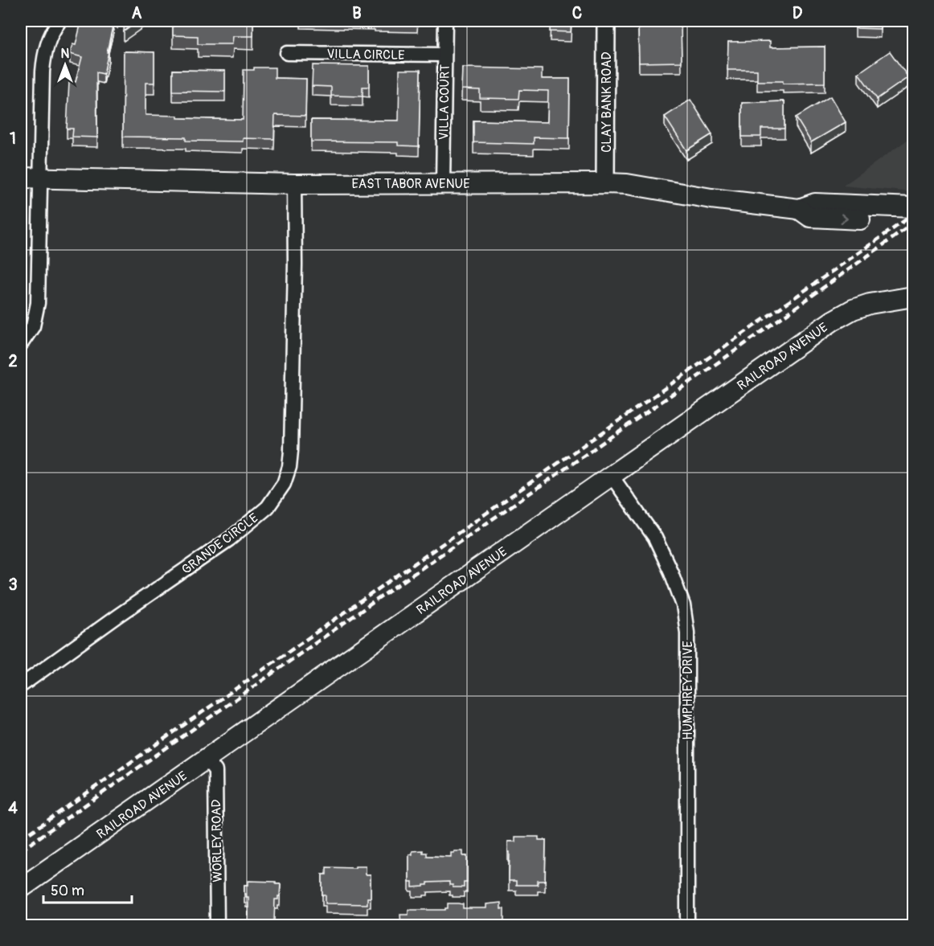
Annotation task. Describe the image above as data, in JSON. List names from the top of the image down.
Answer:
{
  "streets": {
    "main road": ["EAST TABOR AVENUE", "RAILROAD AVENUE"],
    "street": [
      "VILLA CIRCLE",
      "VILLA COURT",
      "CLAY BANK ROAD",
      "GRANDE CIRCLE",
      "HUMPHREY DRIVE",
      "WORLEY ROAD"
    ]
  },
  "crossings": [
    ["VILLA CIRCLE", "VILLA COURT"],
    ["VILLA COURT", "EAST TABOR AVENUE"],
    ["CLAY BANK ROAD", "EAST TABOR AVENUE"],
    ["EAST TABOR AVENUE", "GRANDE CIRCLE"],
    ["RAILROAD AVENUE", "HUMPHREY DRIVE"],
    ["RAILROAD AVENUE", "WORLEY ROAD"]
  ],
  "scale_bar": "50 m",
  "north": "top",
  "grid": {
    "columns": [
      "A",
      "B",
      "C",
      "D"
    ],
    "rows": [
      "1",
      "2",
      "3",
      "4"
    ]
  }
}
